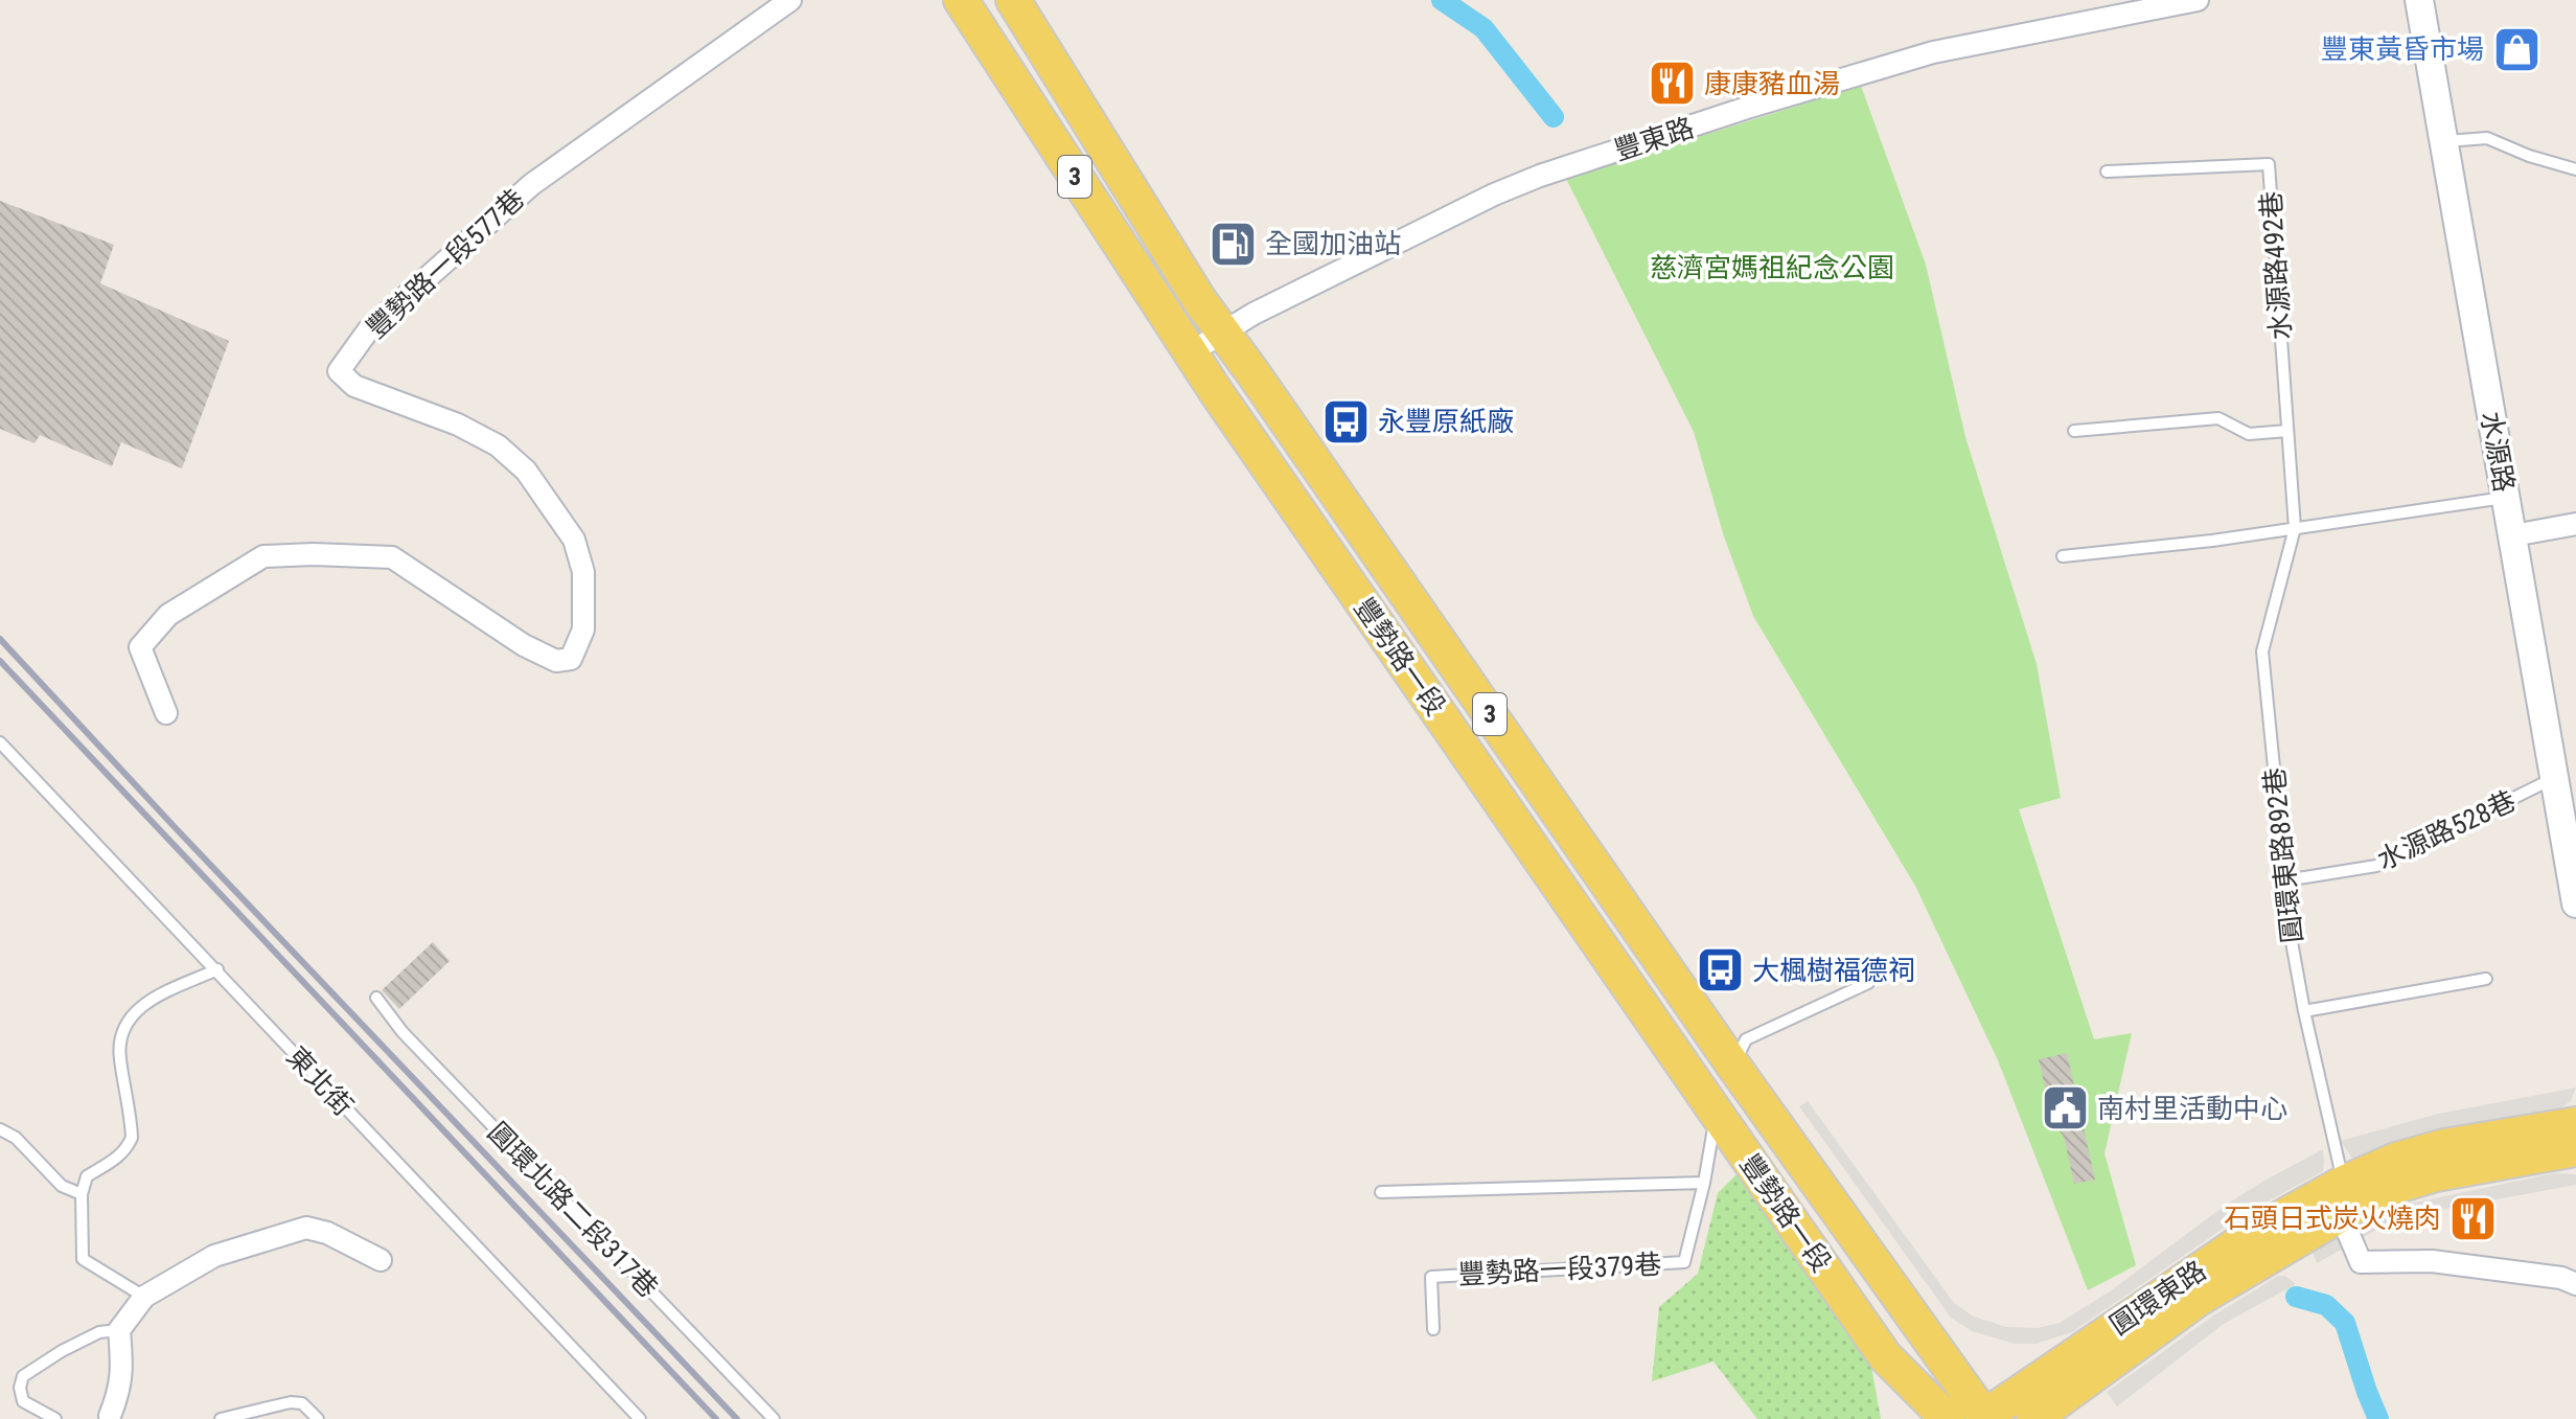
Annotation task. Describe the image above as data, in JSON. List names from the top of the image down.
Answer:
{
  "streets": {
    "main road": ["3", "豐勢路一段", "圓環東路"],
    "street": ["豐東路", "豐勢路一段577巷", "水源路"],
    "lane": [
      "水源路492巷",
      "水源路528巷",
      "圓環東路892巷",
      "東北街",
      "圓環北路二段317巷",
      "豐勢路一段379巷"
    ]
  },
  "crossings": [
    ["豐東路", "豐勢路一段"],
    ["水源路492巷", "圓環東路892巷"],
    ["水源路", "水源路528巷"],
    ["豐勢路一段", "豐勢路一段379巷"],
    ["豐勢路一段", "圓環東路"],
    ["水源路528巷", "圓環東路892巷"],
    ["圓環東路892巷", "圓環東路"]
  ],
  "parks": ["慈濟宮媽祖紀念公園"],
  "places": {
    "shop": ["豐東黃昏市場"],
    "restaurant": ["康康豬血湯", "石頭日式炭火燒肉"],
    "fuel station": ["全國加油站"],
    "bus stop": ["永豐原紙廠", "大楓樹福德祠"],
    "public building": ["南村里活動中心"]
  }
}
